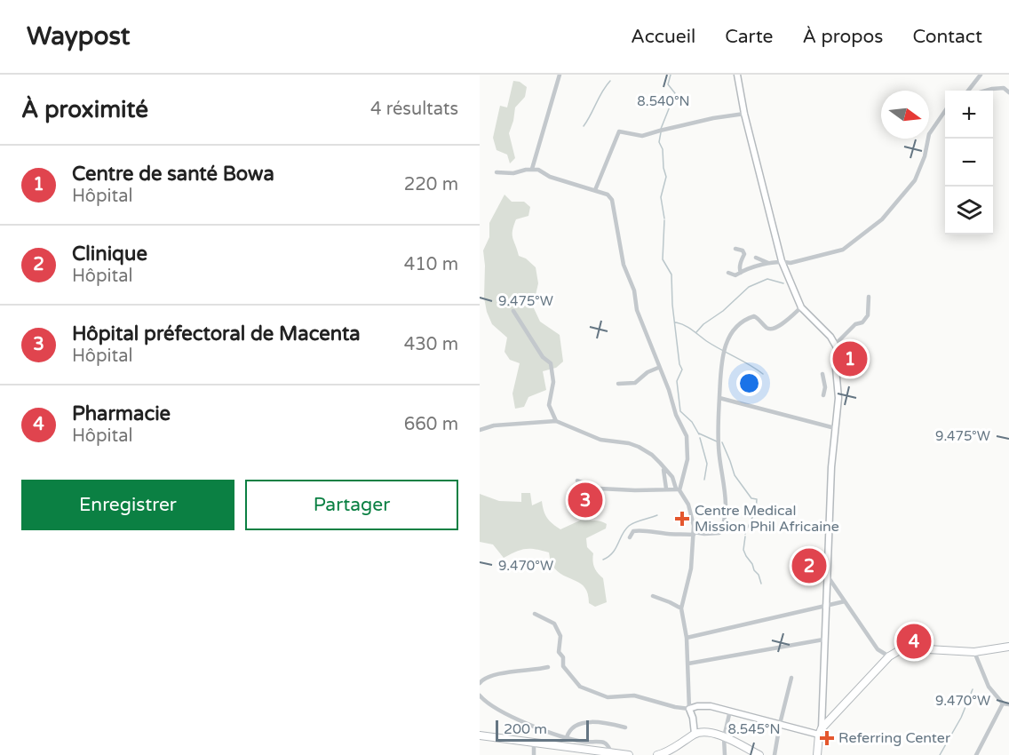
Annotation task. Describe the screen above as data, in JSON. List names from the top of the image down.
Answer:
{
  "places": {
    "health": ["Centre Medical Mission Phil Africaine", "Referring Center"]
  },
  "scale_bar": "200 m",
  "north": "right",
  "page": {
    "header": "Waypost",
    "nav": [
      "Accueil",
      "Carte",
      "À propos",
      "Contact"
    ],
    "heading": ["À proximité", "4 résultats"],
    "map_buttons": ["+", "−"],
    "list": [
      {
        "mark": "1",
        "name": "Centre de santé Bowa",
        "note": "Hôpital",
        "value": "220 m"
      },
      {
        "mark": "2",
        "name": "Clinique",
        "note": "Hôpital",
        "value": "410 m"
      },
      {
        "mark": "3",
        "name": "Hôpital préfectoral de Macenta",
        "note": "Hôpital",
        "value": "430 m"
      },
      {
        "mark": "4",
        "name": "Pharmacie",
        "note": "Hôpital",
        "value": "660 m"
      }
    ],
    "pins": [
      "1",
      "3",
      "2",
      "4"
    ],
    "buttons": ["Enregistrer", "Partager"],
    "scale": "200 m"
  },
  "coordinates": [
    "8.540°N",
    "9.475°W",
    "9.470°W",
    "8.545°N"
  ]
}
